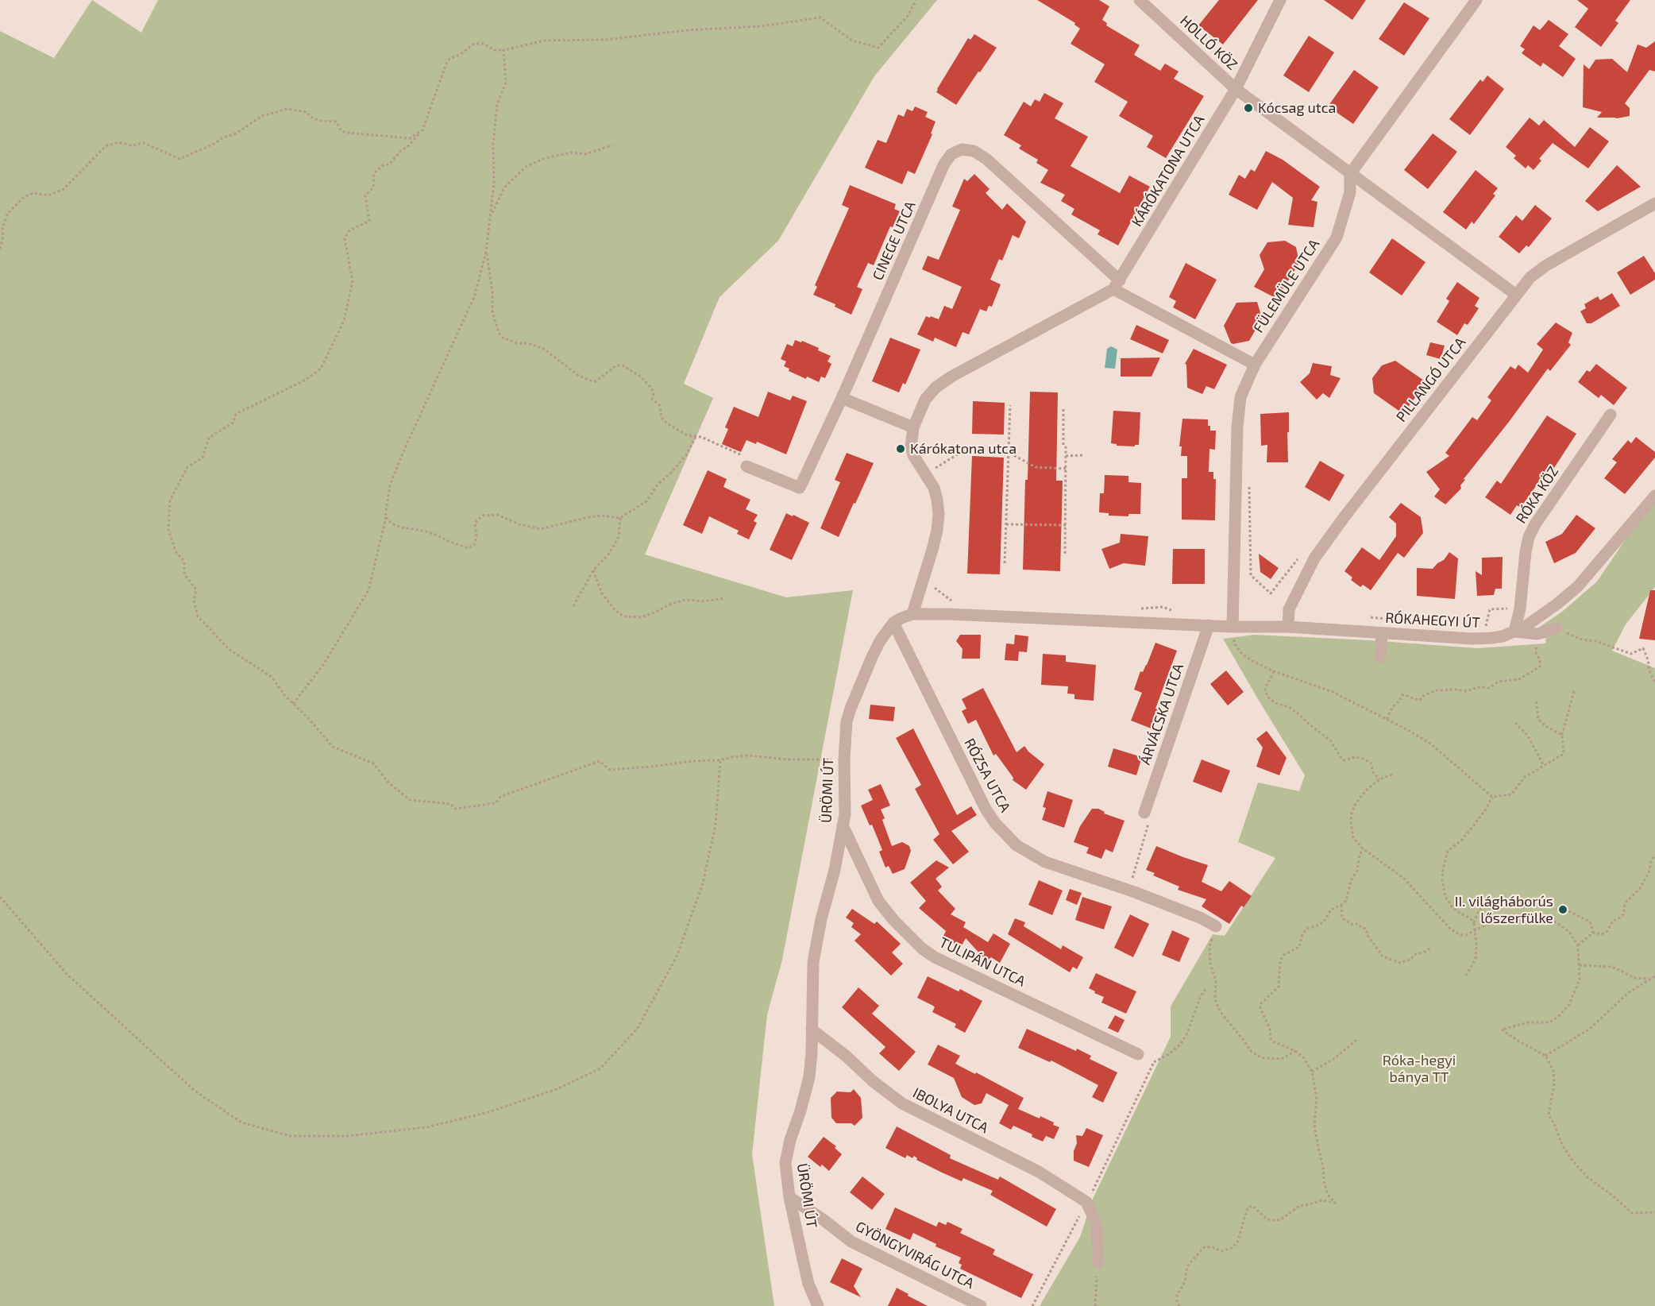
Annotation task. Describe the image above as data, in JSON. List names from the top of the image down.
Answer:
{
  "streets": {
    "street": [
      "HOLLÓ KÖZ",
      "KÁRÓKATONA UTCA",
      "CINEGE UTCA",
      "FÜLEMÜLE UTCA",
      "PILLANGÓ UTCA",
      "RÓKA KÖZ",
      "RÓKAHEGYI ÚT",
      "ÁRVÁCSKA UTCA",
      "RÓZSA UTCA",
      "ÜRÖMI ÚT",
      "TULIPÁN UTCA",
      "IBOLYA UTCA",
      "GYÖNGYVIRÁG UTCA"
    ]
  },
  "crossings": [
    ["HOLLÓ KÖZ", "KÁRÓKATONA UTCA"],
    ["KÁRÓKATONA UTCA", "CINEGE UTCA"],
    ["FÜLEMÜLE UTCA", "RÓKAHEGYI ÚT"],
    ["PILLANGÓ UTCA", "RÓKAHEGYI ÚT"],
    ["RÓKA KÖZ", "RÓKAHEGYI ÚT"],
    ["RÓKAHEGYI ÚT", "ÁRVÁCSKA UTCA"],
    ["RÓKAHEGYI ÚT", "ÜRÖMI ÚT"],
    ["ÁRVÁCSKA UTCA", "ÜRÖMI ÚT"],
    ["RÓZSA UTCA", "ÜRÖMI ÚT"],
    ["ÜRÖMI ÚT", "TULIPÁN UTCA"],
    ["ÜRÖMI ÚT", "IBOLYA UTCA"],
    ["ÜRÖMI ÚT", "GYÖNGYVIRÁG UTCA"]
  ],
  "parks": ["Róka-hegyi bánya TT"],
  "places": ["Kócsag utca", "Kárókatona utca", "II. világháborús lőszerfülke"]
}
